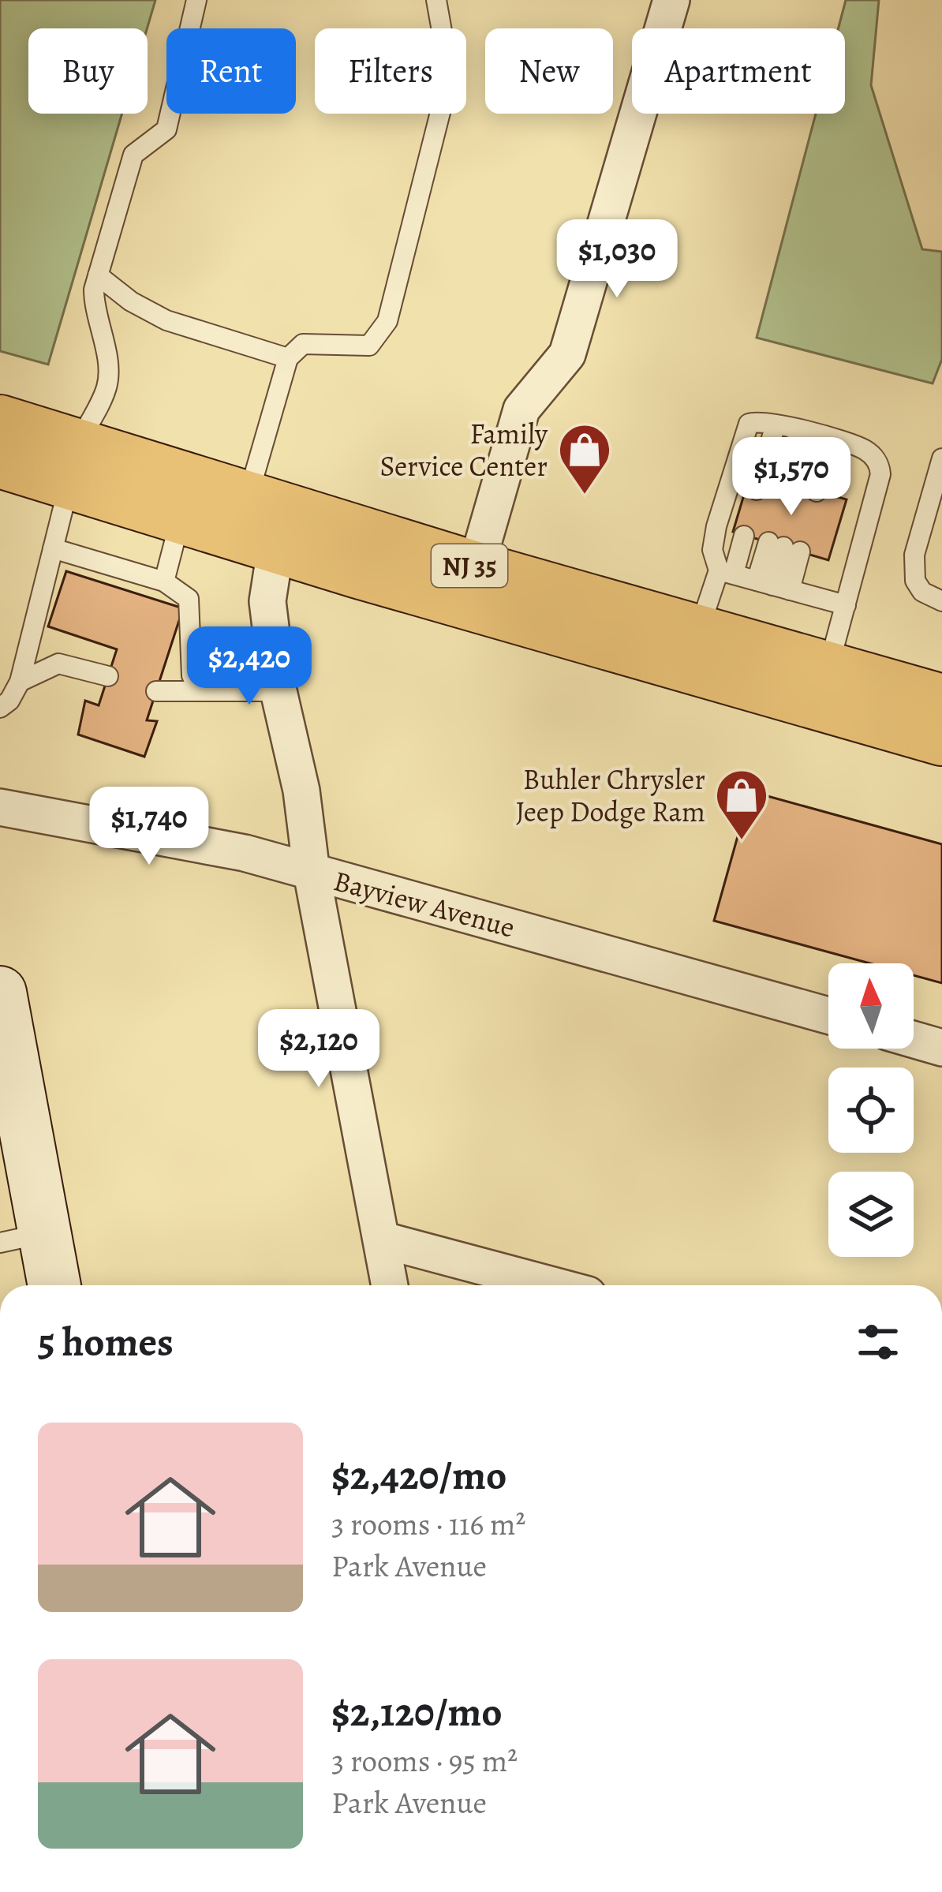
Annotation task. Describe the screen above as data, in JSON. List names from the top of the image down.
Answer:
{
  "streets": {
    "highway": ["NJ 35"],
    "street": ["Bayview Avenue"]
  },
  "places": {
    "shop": ["Family Service Center", "Buhler Chrysler Jeep Dodge Ram"]
  },
  "north": "top",
  "page": {
    "chip": [
      "Buy",
      "Rent",
      "Filters",
      "New",
      "Apartment"
    ],
    "price": [
      "$1,030",
      "$1,570",
      "$2,420",
      "$1,740",
      "$2,120"
    ],
    "heading": "5 homes",
    "list": [
      {
        "name": "$2,420/mo",
        "note": "3 rooms · 116 m² · Park Avenue"
      },
      {
        "name": "$2,120/mo",
        "note": "3 rooms · 95 m² · Park Avenue"
      }
    ]
  }
}
